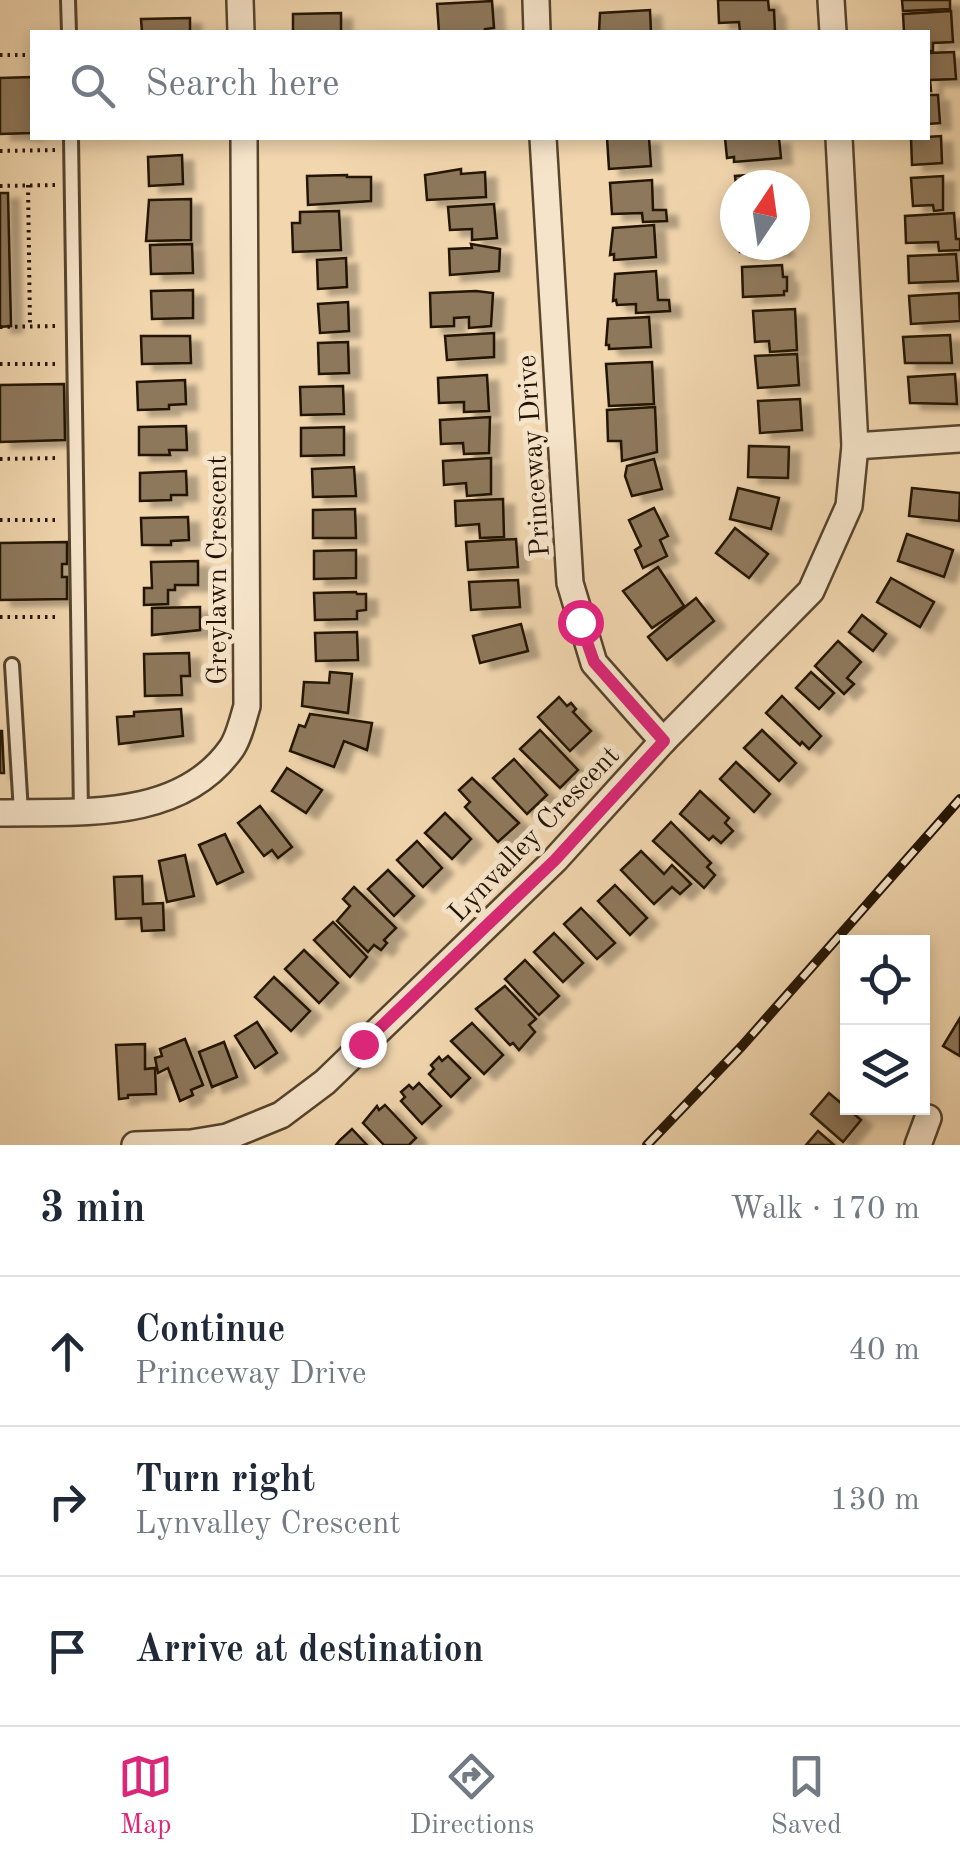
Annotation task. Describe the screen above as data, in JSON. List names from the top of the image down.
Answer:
{
  "streets": {
    "street": ["Princeway Drive", "Greylawn Crescent", "Lynvalley Crescent"]
  },
  "crossings": [
    ["Princeway Drive", "Lynvalley Crescent"]
  ],
  "north": "top",
  "page": {
    "search": "Search here",
    "heading": ["3 min", "Walk · 170 m"],
    "list": [
      ["Continue", "Princeway Drive", "40 m"],
      ["Turn right", "Lynvalley Crescent", "130 m"],
      "Arrive at destination"
    ],
    "nav": ["Map", "Directions", "Saved"]
  }
}
